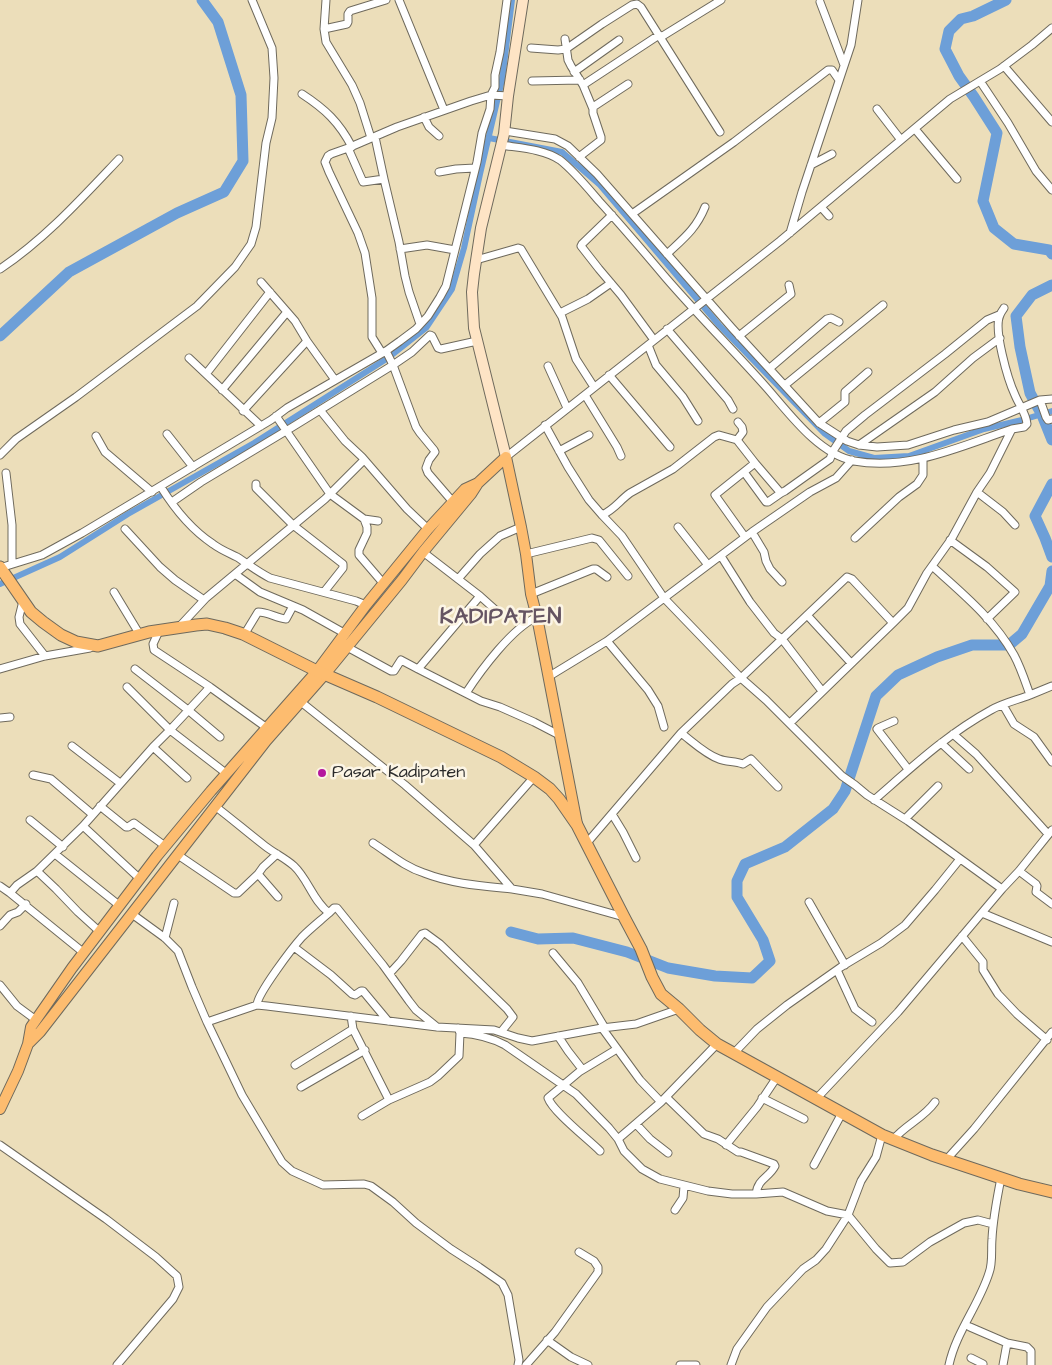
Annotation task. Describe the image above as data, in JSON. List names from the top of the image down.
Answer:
{
  "districts": ["KADIPATEN"],
  "places": ["Pasar Kadipaten"]
}
